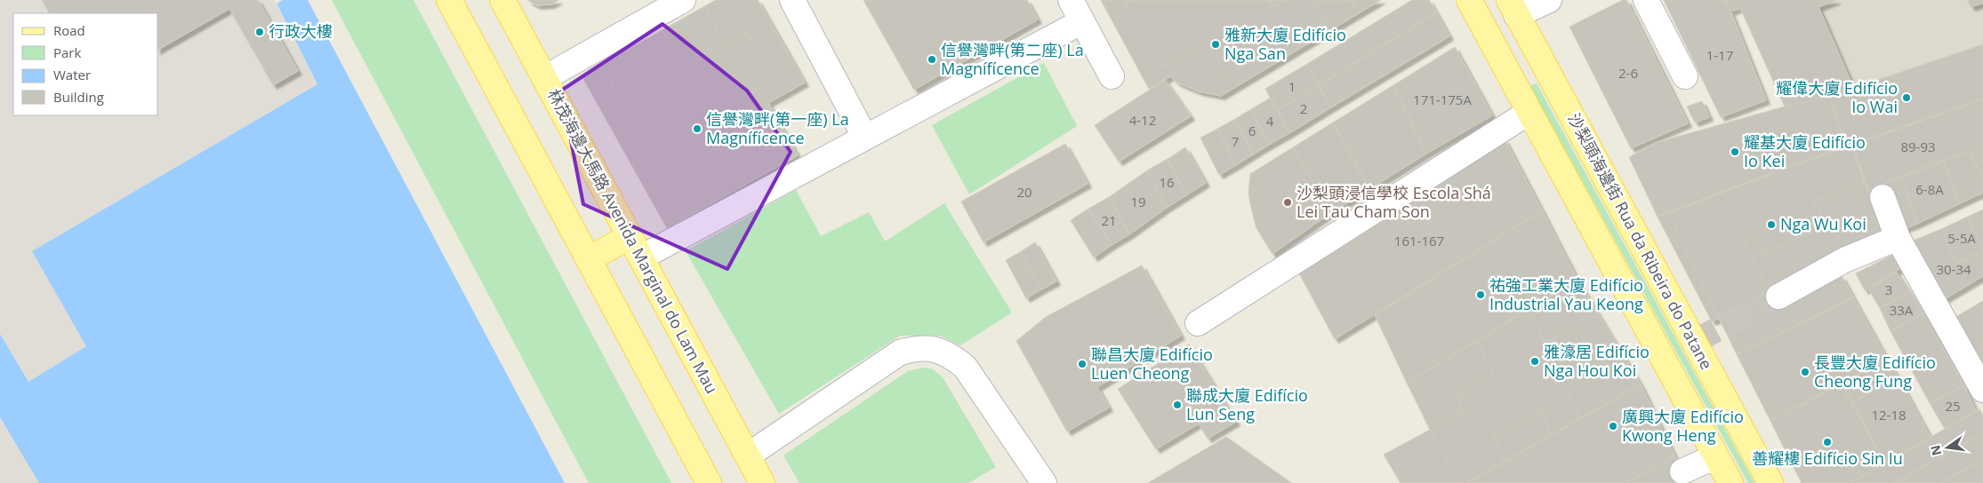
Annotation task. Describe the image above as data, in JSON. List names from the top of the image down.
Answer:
{
  "streets": {
    "main road": ["林茂海邊大馬路 Avenida Marginal do Lam Mau", "沙梨頭海邊街 Rua da Ribeira do Patane"]
  },
  "places": [
    "行政大樓",
    "雅新大廈 Edifício Nga San",
    "信譽灣畔(第二座) La Magnífícence",
    "耀偉大廈 Edifício Io Wai",
    "信譽灣畔(第一座) La Magnífícence",
    "耀基大廈 Edifício Io Kei",
    "沙梨頭浸信學校 Escola Shá Lei Tau Cham Son",
    "Nga Wu Koi",
    "祐強工業大廈 Edifício Industrial Yau Keong",
    "雅濠居 Edifício Nga Hou Koi",
    "聯昌大廈 Edifício Luen Cheong",
    "長豐大廈 Edifício Cheong Fung",
    "聯成大廈 Edifício Lun Seng",
    "廣興大廈 Edifício Kwong Heng",
    "善耀樓 Edifício Sin Iu"
  ],
  "house_numbers": [
    "1-17",
    "2-6",
    "1",
    "171-175A",
    "2",
    "4-12",
    "4",
    "6",
    "7",
    "89-93",
    "16",
    "6-8A",
    "20",
    "19",
    "21",
    "5-5A",
    "161-167",
    "30-34",
    "3",
    "33A",
    "25",
    "12-18"
  ],
  "legend": [
    "Road",
    "Park",
    "Water",
    "Building"
  ],
  "north": "left"
}
